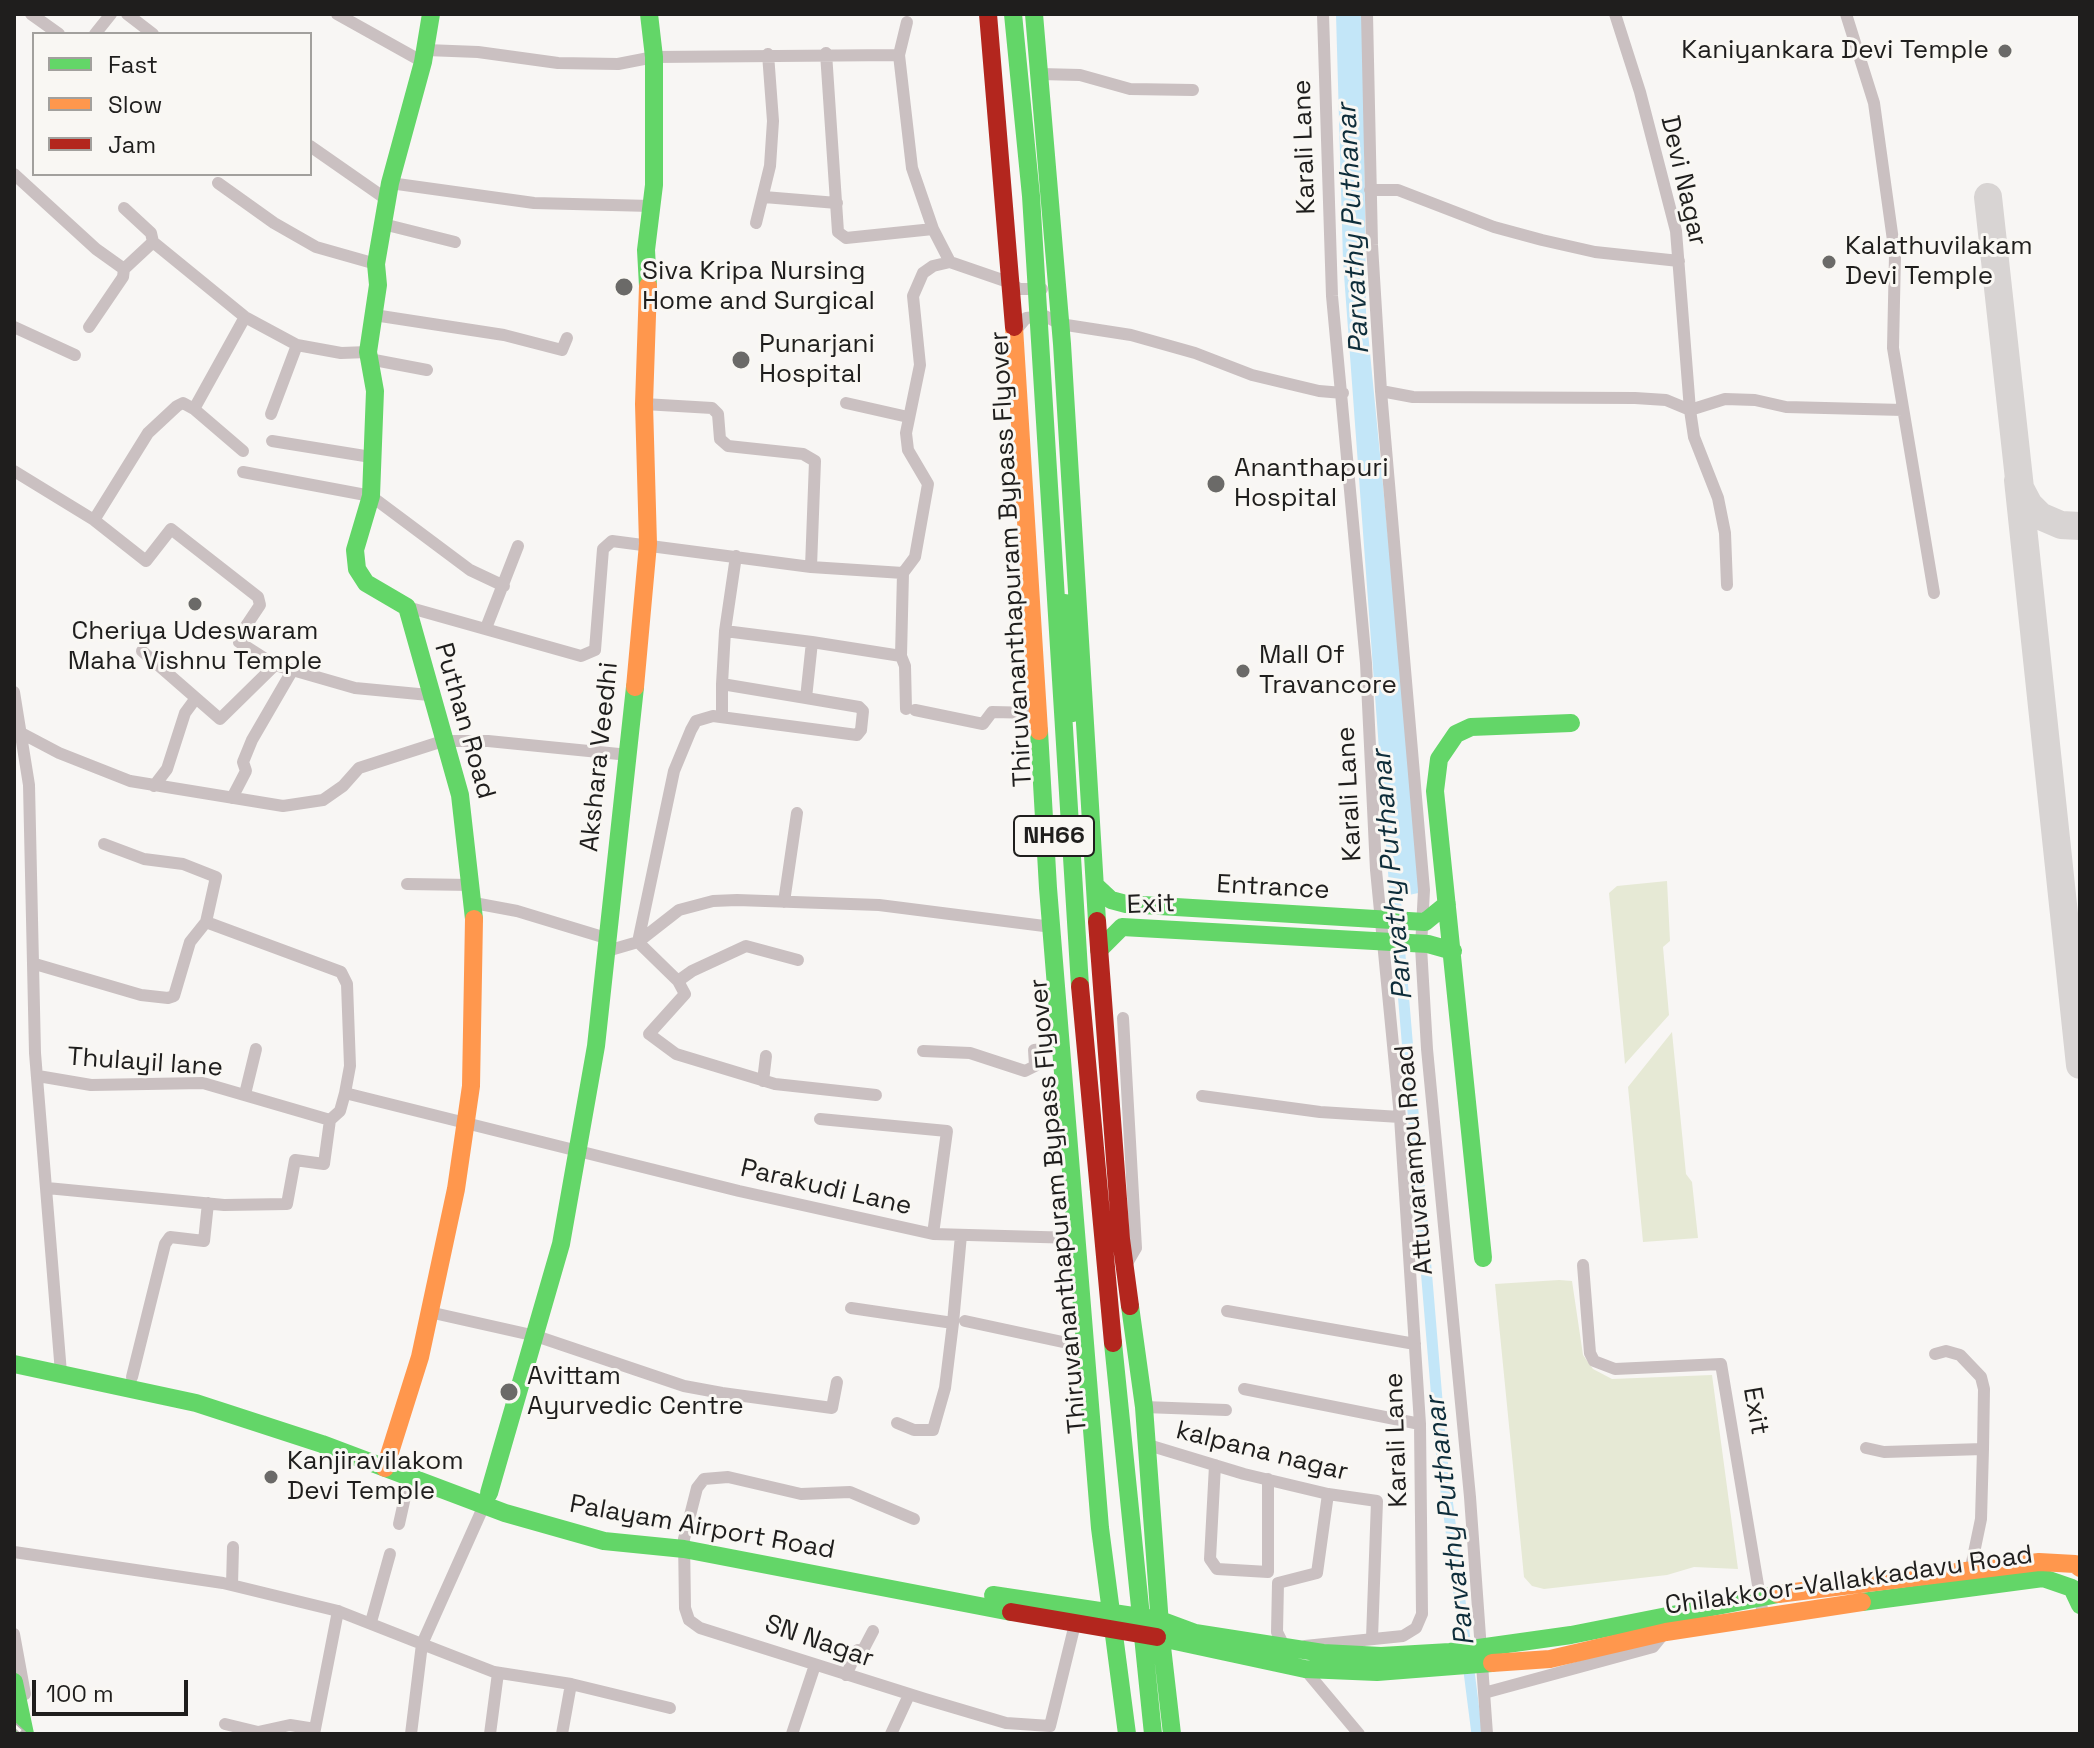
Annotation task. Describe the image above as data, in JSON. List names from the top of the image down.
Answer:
{
  "streets": {
    "main road": [
      "Thiruvananthapuram Bypass Flyover",
      "Puthan Road",
      "Akshara Veedhi",
      "NH66",
      "Entrance",
      "Exit",
      "Palayam Airport Road",
      "Chilakkoor-Vallakkadavu Road"
    ],
    "street": [
      "Karali Lane",
      "Devi Nagar",
      "Thulayil lane",
      "Attuvarampu Road",
      "Parakudi Lane",
      "kalpana nagar",
      "SN Nagar"
    ]
  },
  "crossings": [
    ["Karali Lane", "kalpana nagar"],
    ["Thiruvananthapuram Bypass Flyover", "NH66"],
    ["Thiruvananthapuram Bypass Flyover", "Palayam Airport Road"],
    ["Puthan Road", "Parakudi Lane"],
    ["Puthan Road", "Palayam Airport Road"],
    ["Akshara Veedhi", "Parakudi Lane"],
    ["Akshara Veedhi", "Palayam Airport Road"],
    ["NH66", "Palayam Airport Road"],
    ["Palayam Airport Road", "SN Nagar"]
  ],
  "water": ["Parvathy Puthanar"],
  "places": [
    "Kaniyankara Devi Temple",
    "Kalathuvilakam Devi Temple",
    "Siva Kripa Nursing Home and Surgical",
    "Punarjani Hospital",
    "Ananthapuri Hospital",
    "Cheriya Udeswaram Maha Vishnu Temple",
    "Mall Of Travancore",
    "Avittam Ayurvedic Centre",
    "Kanjiravilakom Devi Temple"
  ],
  "legend": ["Fast", "Slow", "Jam"],
  "scale_bar": "100 m"
}
